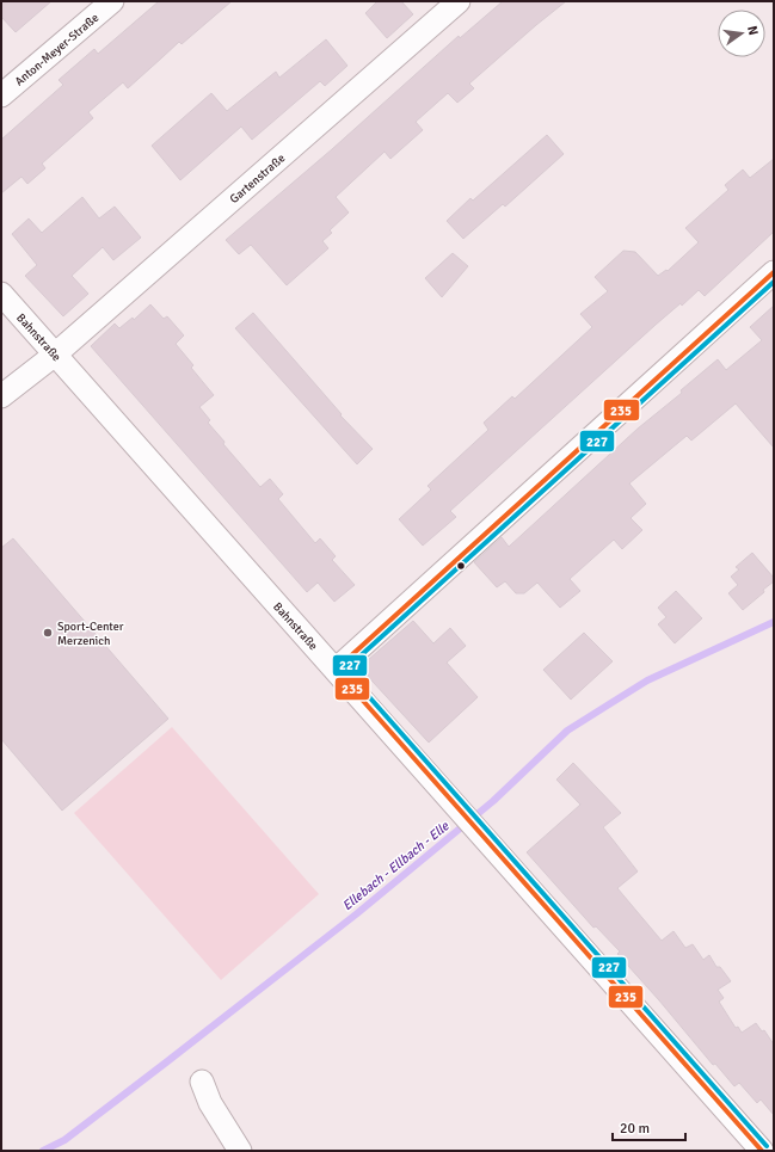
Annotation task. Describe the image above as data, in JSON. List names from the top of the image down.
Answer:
{
  "streets": {
    "street": ["Anton-Meyer-Straße", "Gartenstraße", "Bahnstraße"]
  },
  "crossings": [
    ["Gartenstraße", "Bahnstraße"]
  ],
  "water": ["Ellebach - Ellbach - Elle"],
  "places": ["Sport-Center Merzenich"],
  "lines": ["transit line 235", "transit line 227"],
  "scale_bar": "20 m",
  "north": "right"
}
